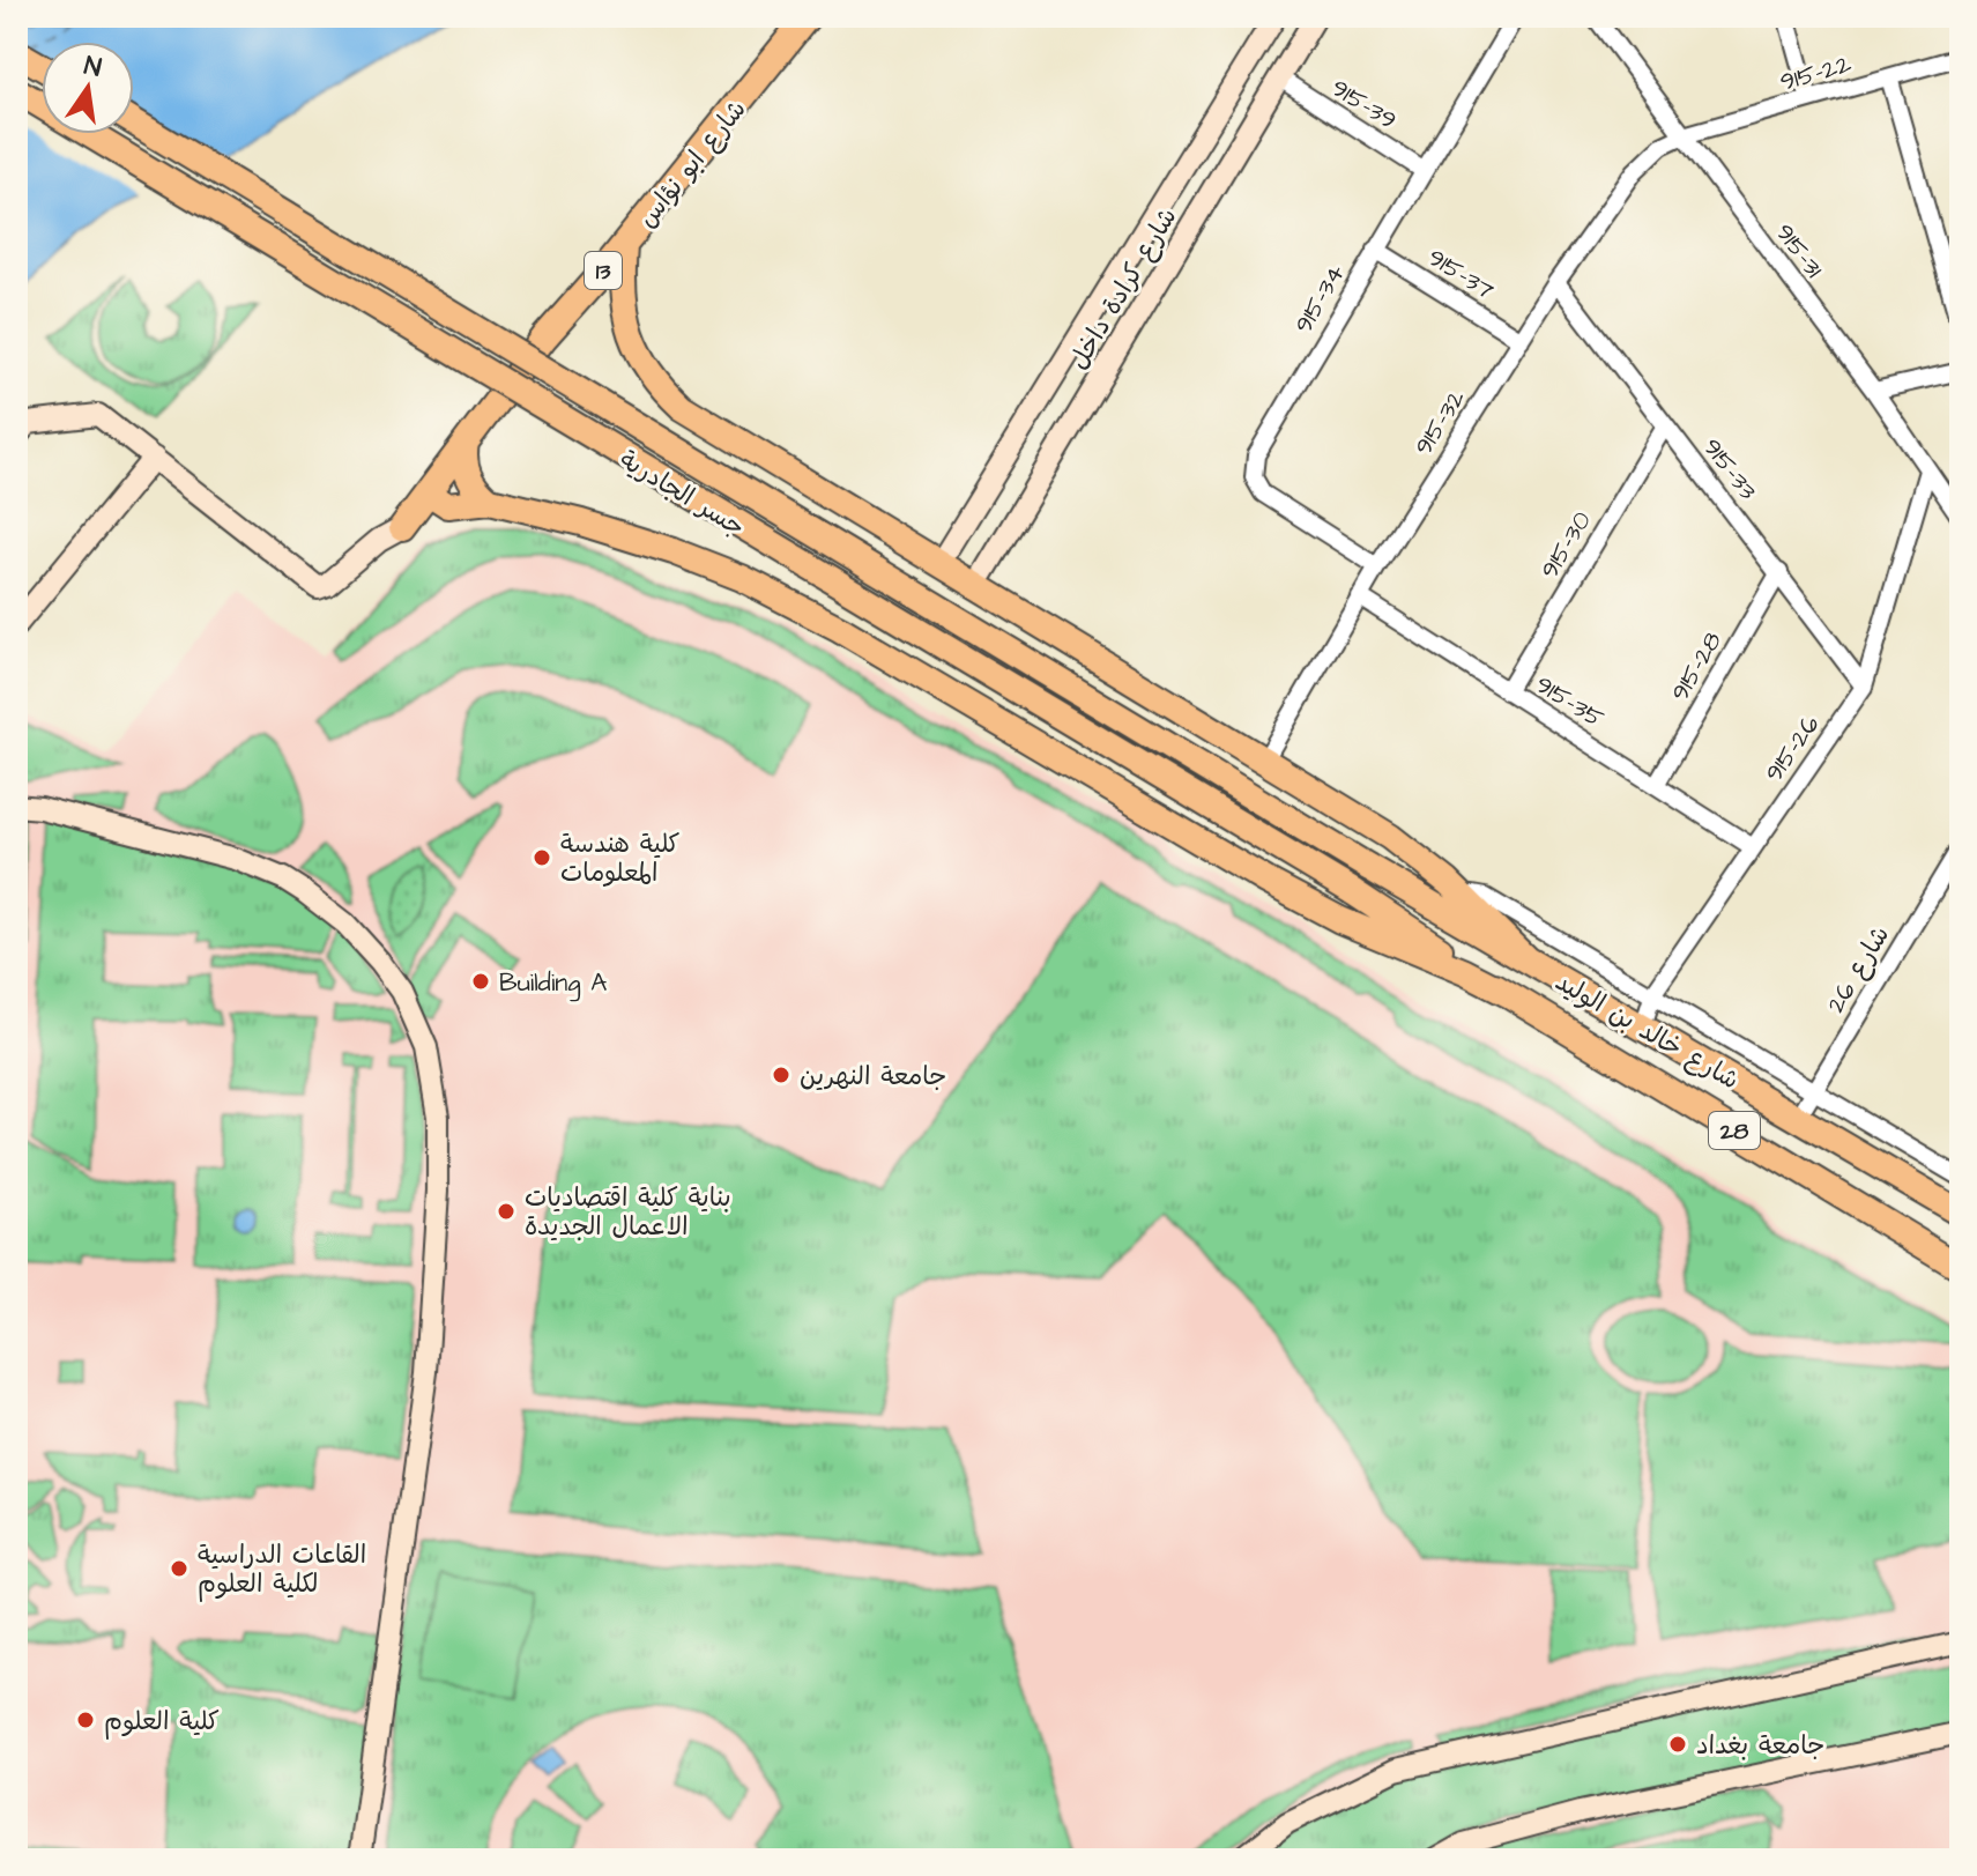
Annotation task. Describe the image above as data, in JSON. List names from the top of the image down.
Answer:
{
  "streets": {
    "main road": [
      "شارع ابو نؤاس",
      "13",
      "جسر الجادرية",
      "شارع خالد بن الوليد",
      "28"
    ],
    "street": [
      "915-22",
      "915-39",
      "915-31",
      "915-37",
      "شارع كرادة داخل",
      "915-34",
      "915-32",
      "915-33",
      "915-30",
      "915-28",
      "915-35",
      "915-26",
      "شارع 26"
    ]
  },
  "crossings": [
    ["915-22", "915-31"],
    ["915-22", "915-32"],
    ["915-39", "شارع كرادة داخل"],
    ["915-39", "915-34"],
    ["915-31", "915-32"],
    ["915-31", "915-26"],
    ["915-37", "915-34"],
    ["915-37", "915-32"],
    ["915-34", "915-32"],
    ["915-32", "915-33"],
    ["915-32", "915-35"],
    ["915-33", "915-30"],
    ["915-33", "915-28"],
    ["915-33", "915-26"],
    ["جسر الجادرية", "شارع خالد بن الوليد"],
    ["915-30", "915-35"],
    ["915-28", "915-35"],
    ["915-35", "915-26"],
    ["915-26", "شارع خالد بن الوليد"],
    ["شارع 26", "شارع خالد بن الوليد"]
  ],
  "places": [
    "كلية هندسة المعلومات",
    "Building A",
    "جامعة النهرين",
    "بناية كلية اقتصاديات الاعمال الجديدة",
    "القاعات الدراسية لكلية العلوم",
    "كلية العلوم",
    "جامعة بغداد"
  ],
  "north": "top"
}
